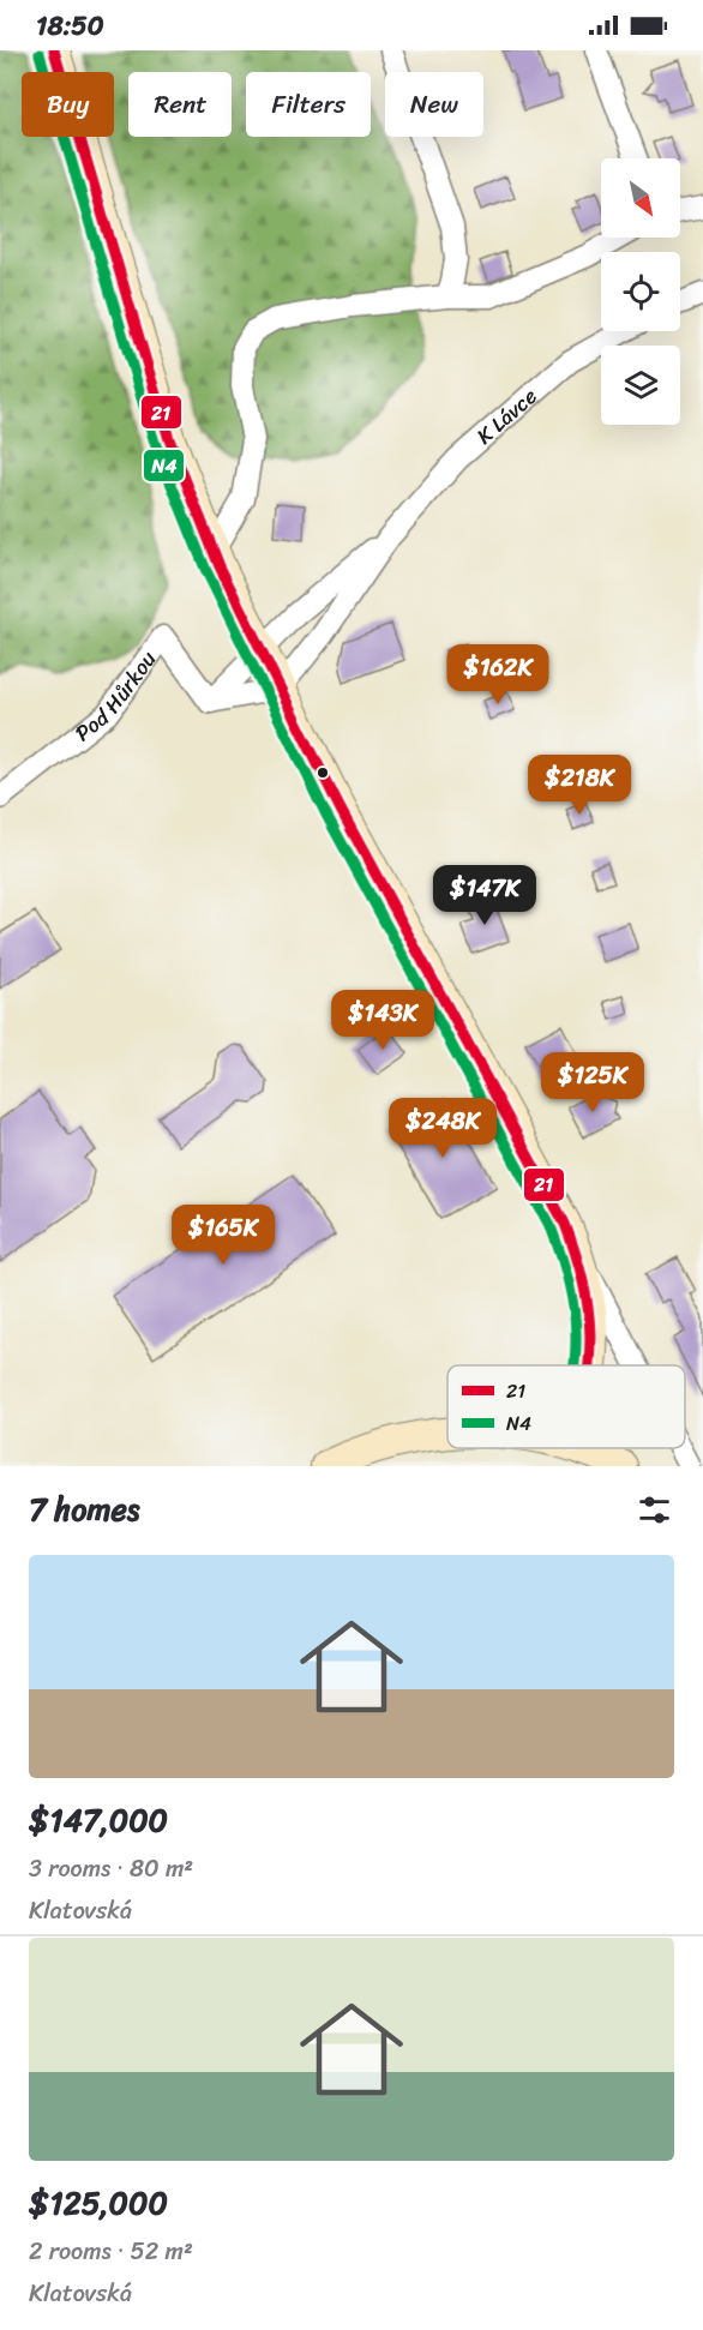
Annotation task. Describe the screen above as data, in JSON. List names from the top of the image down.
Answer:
{
  "streets": {
    "street": ["K Lávce", "Pod Hůrkou"]
  },
  "lines": ["transit line 21", "transit line N4"],
  "legend": ["21", "N4"],
  "north": "bottom right",
  "page": {
    "status": "18:50",
    "chip": [
      "Buy",
      "Rent",
      "Filters",
      "New"
    ],
    "price": [
      "$162K",
      "$218K",
      "$147K",
      "$143K",
      "$125K",
      "$248K",
      "$165K"
    ],
    "heading": "7 homes",
    "list": [
      {
        "name": "$147,000",
        "note": "3 rooms · 80 m² · Klatovská"
      },
      {
        "name": "$125,000",
        "note": "2 rooms · 52 m² · Klatovská"
      }
    ]
  }
}
